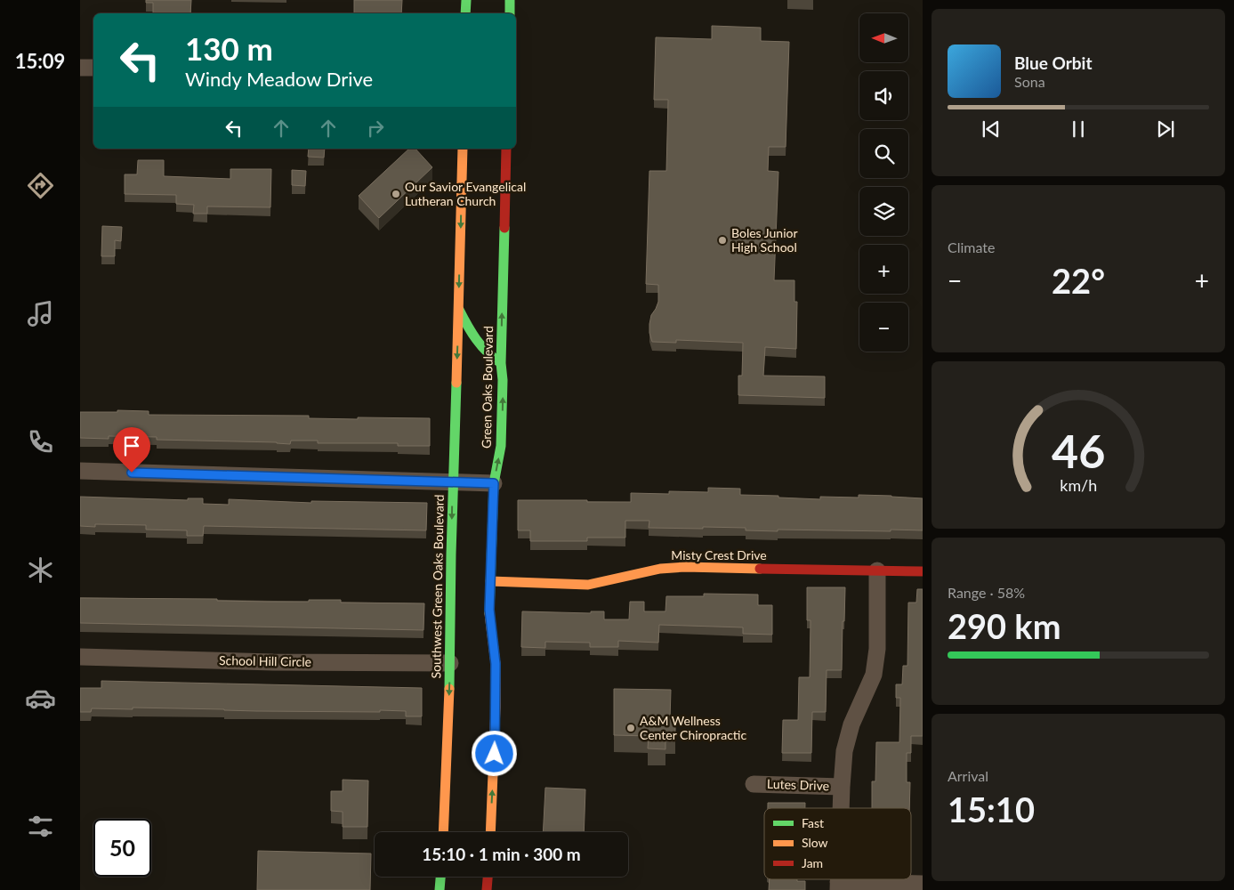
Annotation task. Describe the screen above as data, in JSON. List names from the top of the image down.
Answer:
{
  "streets": {
    "main road": ["Green Oaks Boulevard", "Misty Crest Drive", "Southwest Green Oaks Boulevard"],
    "street": ["School Hill Circle", "Lutes Drive"]
  },
  "crossings": [
    ["Green Oaks Boulevard", "Misty Crest Drive"],
    ["Southwest Green Oaks Boulevard", "School Hill Circle"]
  ],
  "one_way": ["Green Oaks Boulevard", "Southwest Green Oaks Boulevard"],
  "places": ["Our Savior Evangelical Lutheran Church", "Boles Junior High School", "A&M Wellness Center Chiropractic"],
  "legend": ["Fast", "Slow", "Jam"],
  "north": "left",
  "page": {
    "tabs": "15:09",
    "map_buttons": ["+", "−"],
    "turn": ["130 m", "Windy Meadow Drive"],
    "song": ["Blue Orbit", "Sona"],
    "tile": [
      "Climate",
      ["Range · 58%", "290 km"],
      ["Arrival", "15:10"]
    ],
    "heat": ["−", "22°", "+"],
    "limit": "50",
    "trip": "15:10 · 1 min · 300 m",
    "gauge": ["46", "km/h"]
  }
}
